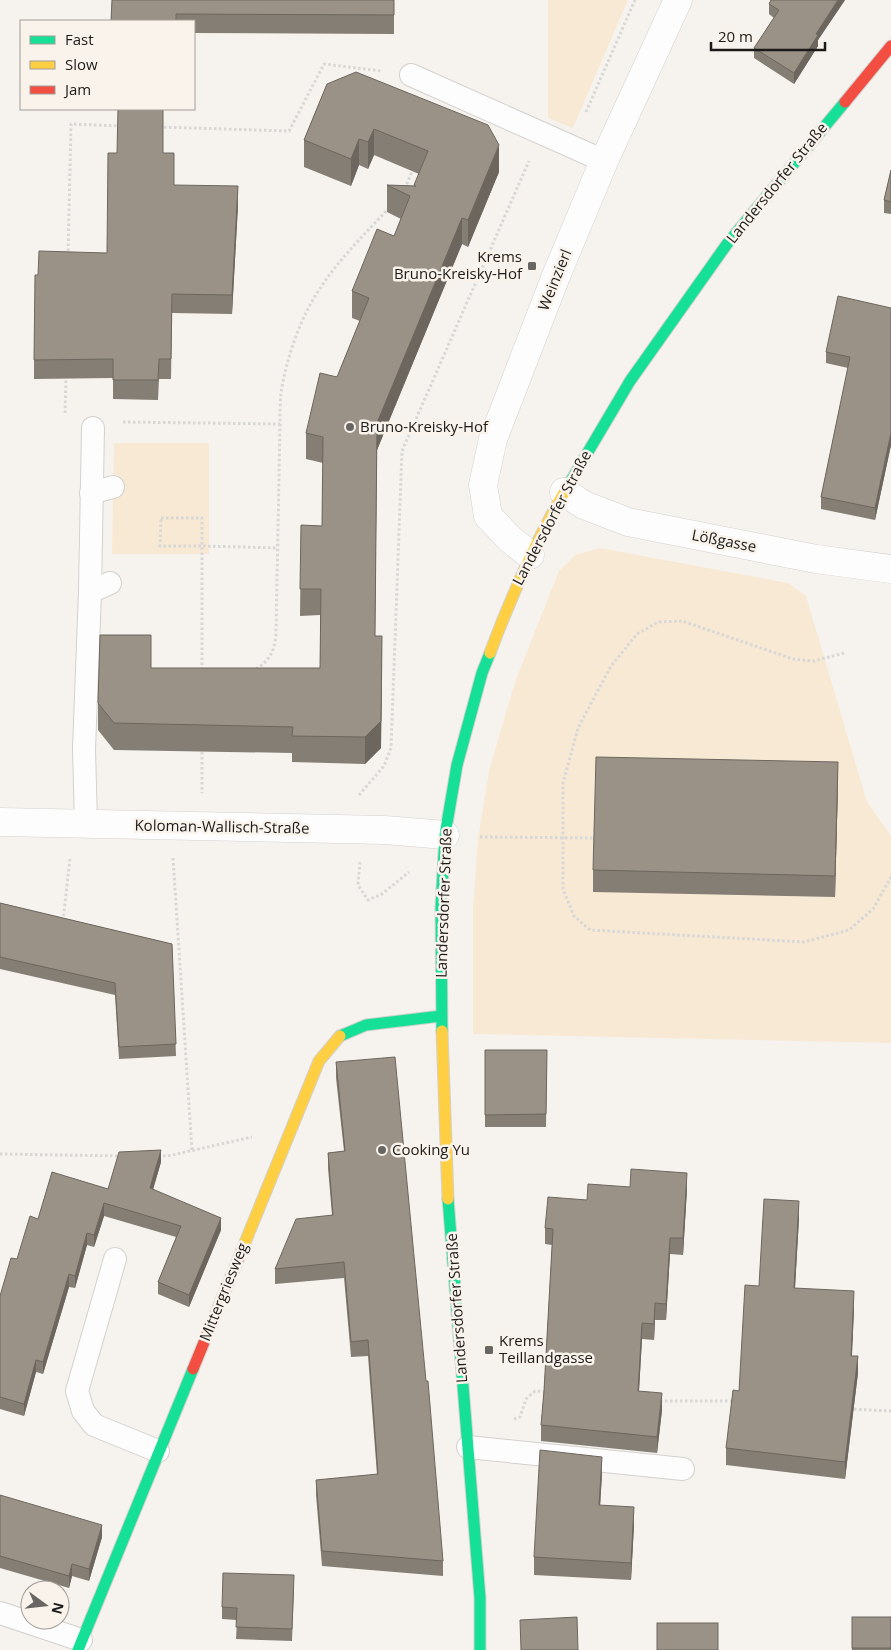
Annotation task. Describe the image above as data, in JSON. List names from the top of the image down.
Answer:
{
  "streets": {
    "main road": ["Landersdorfer Straße", "Mittergriesweg"],
    "street": ["Weinzierl", "Lößgasse", "Koloman-Wallisch-Straße"]
  },
  "crossings": [
    ["Landersdorfer Straße", "Weinzierl"],
    ["Landersdorfer Straße", "Lößgasse"],
    ["Landersdorfer Straße", "Koloman-Wallisch-Straße"],
    ["Landersdorfer Straße", "Mittergriesweg"]
  ],
  "places": {
    "transit": ["Krems Bruno-Kreisky-Hof", "Krems Teillandgasse"],
    "other": ["Bruno-Kreisky-Hof", "Cooking Yu"]
  },
  "legend": ["Fast", "Slow", "Jam"],
  "scale_bar": "20 m",
  "north": "right"
}
